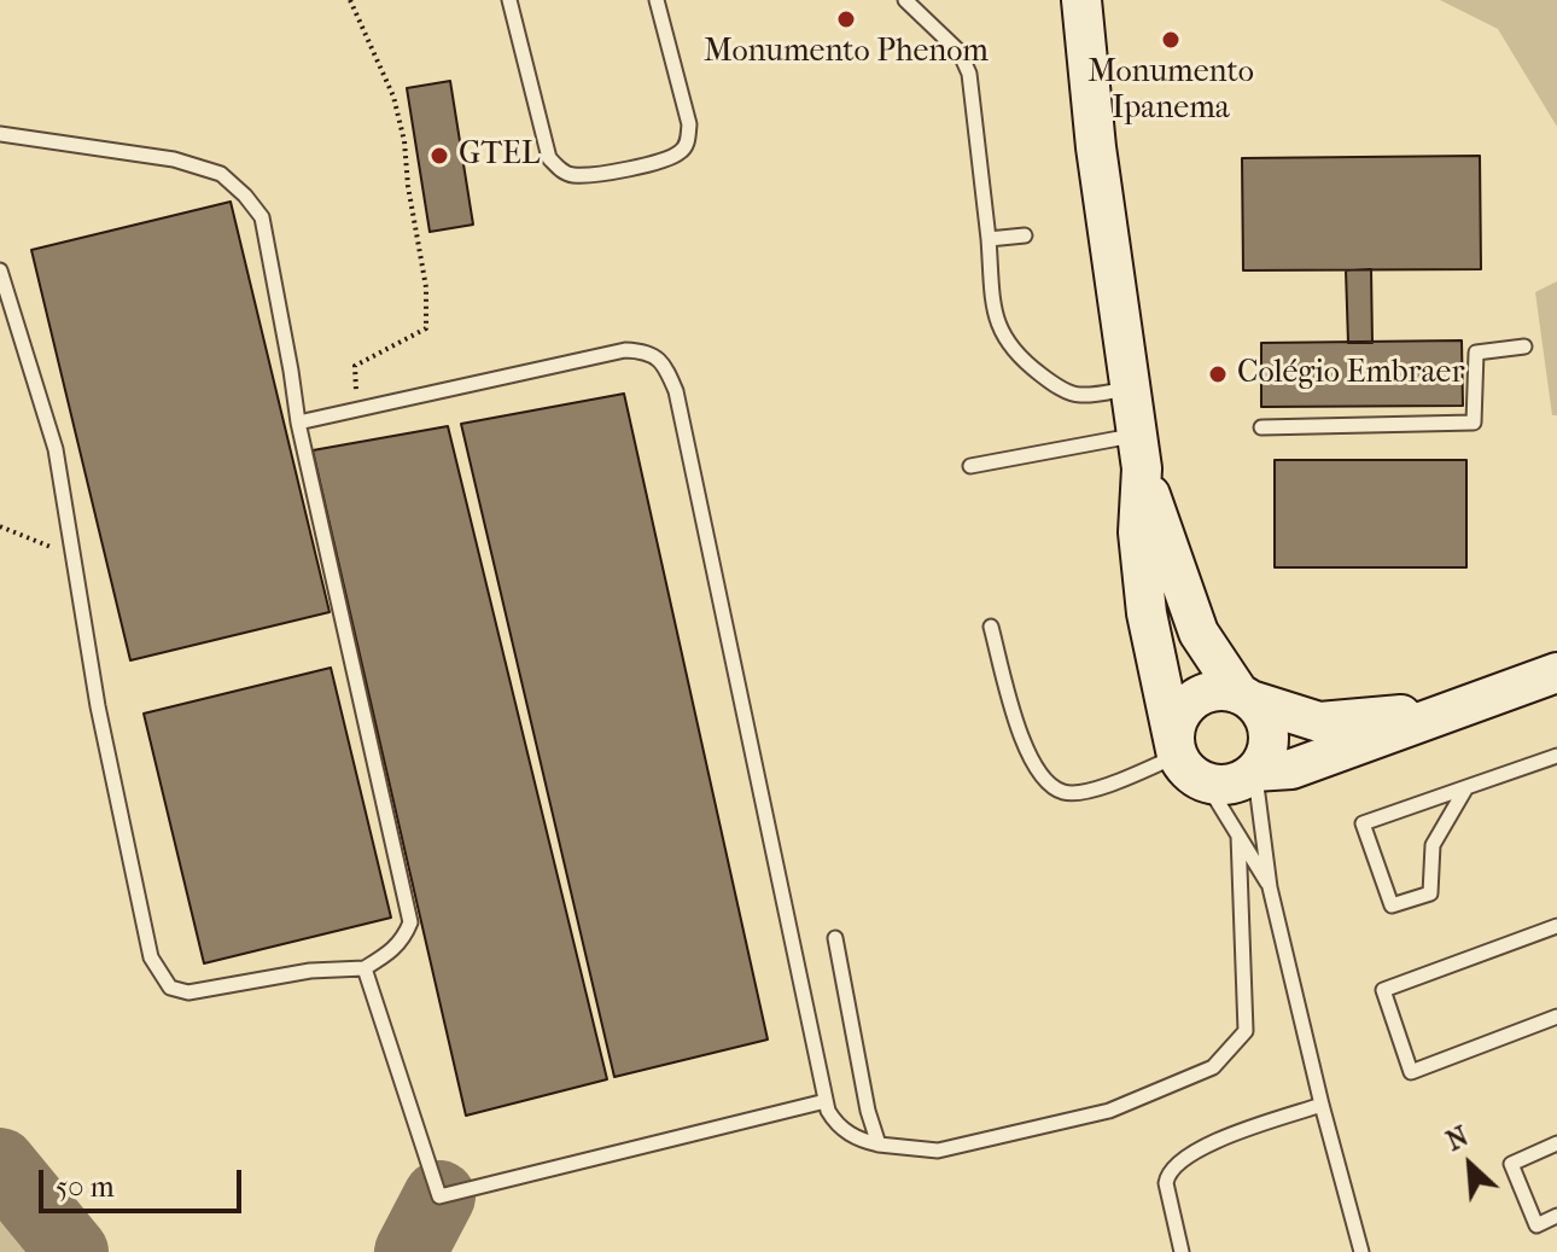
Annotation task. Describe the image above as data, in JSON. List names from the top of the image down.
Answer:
{
  "places": [
    "Monumento Phenom",
    "Monumento Ipanema",
    "GTEL",
    "Colégio Embraer"
  ],
  "scale_bar": "50 m",
  "north": "top left"
}
